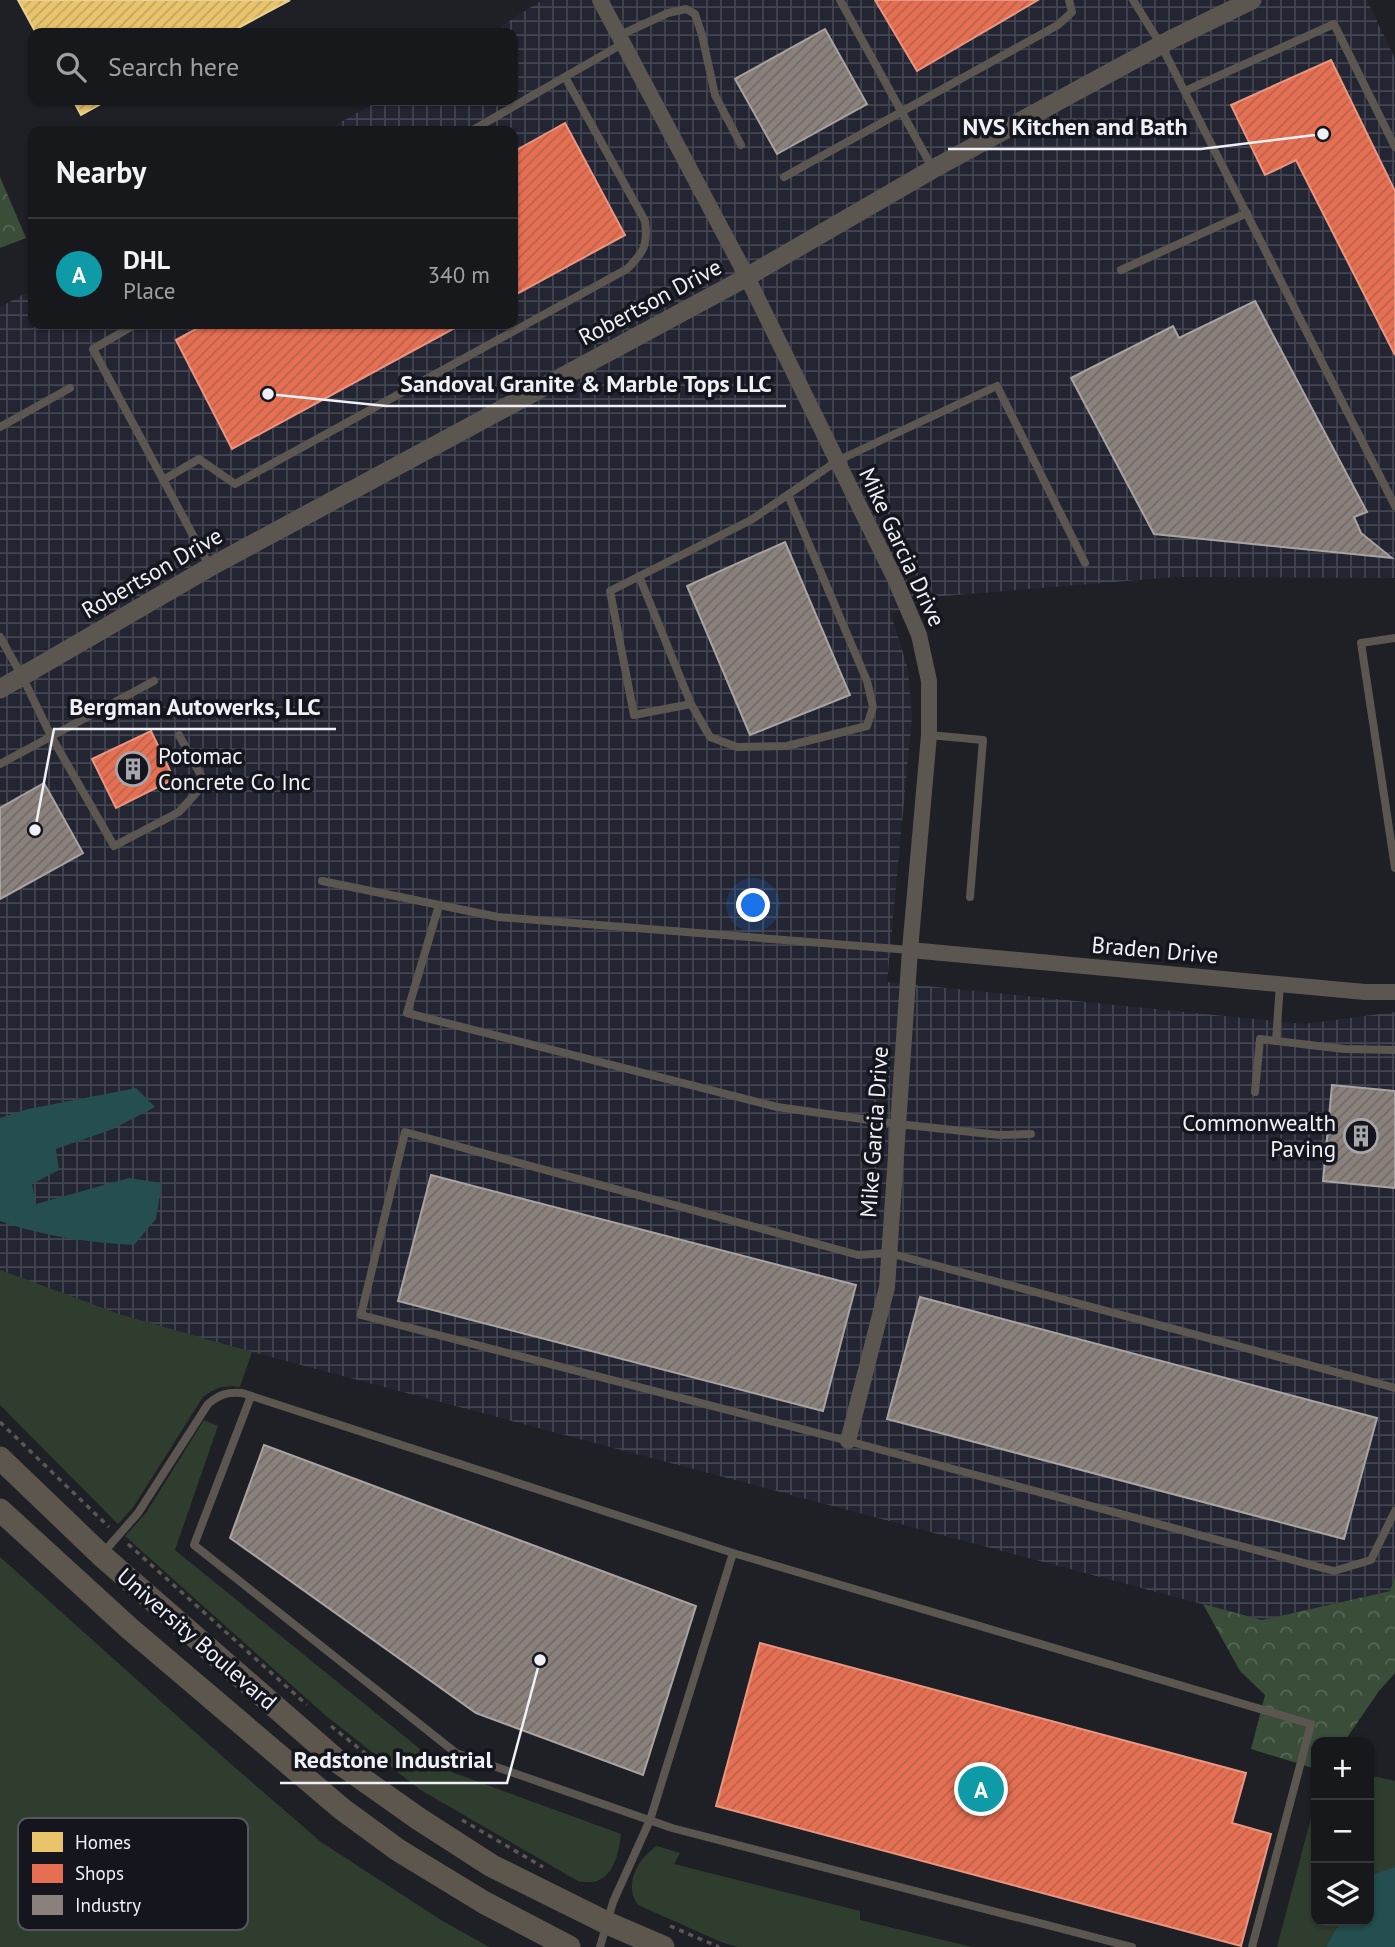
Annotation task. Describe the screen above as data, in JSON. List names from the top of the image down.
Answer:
{
  "streets": {
    "main road": ["University Boulevard"],
    "street": ["Robertson Drive", "Mike Garcia Drive", "Braden Drive"]
  },
  "crossings": [
    ["Robertson Drive", "Mike Garcia Drive"],
    ["Mike Garcia Drive", "Braden Drive"]
  ],
  "places": {
    "other": [
      "NVS Kitchen and Bath",
      "Sandoval Granite & Marble Tops LLC",
      "Bergman Autowerks, LLC",
      "Redstone Industrial"
    ],
    "building": ["Potomac Concrete Co Inc", "Commonwealth Paving"]
  },
  "legend": ["Homes", "Shops", "Industry"],
  "page": {
    "search": "Search here",
    "heading": "Nearby",
    "list": [
      {
        "mark": "A",
        "name": "DHL",
        "note": "Place",
        "value": "340 m"
      }
    ],
    "map_buttons": ["+", "−"],
    "pins": "A"
  }
}
